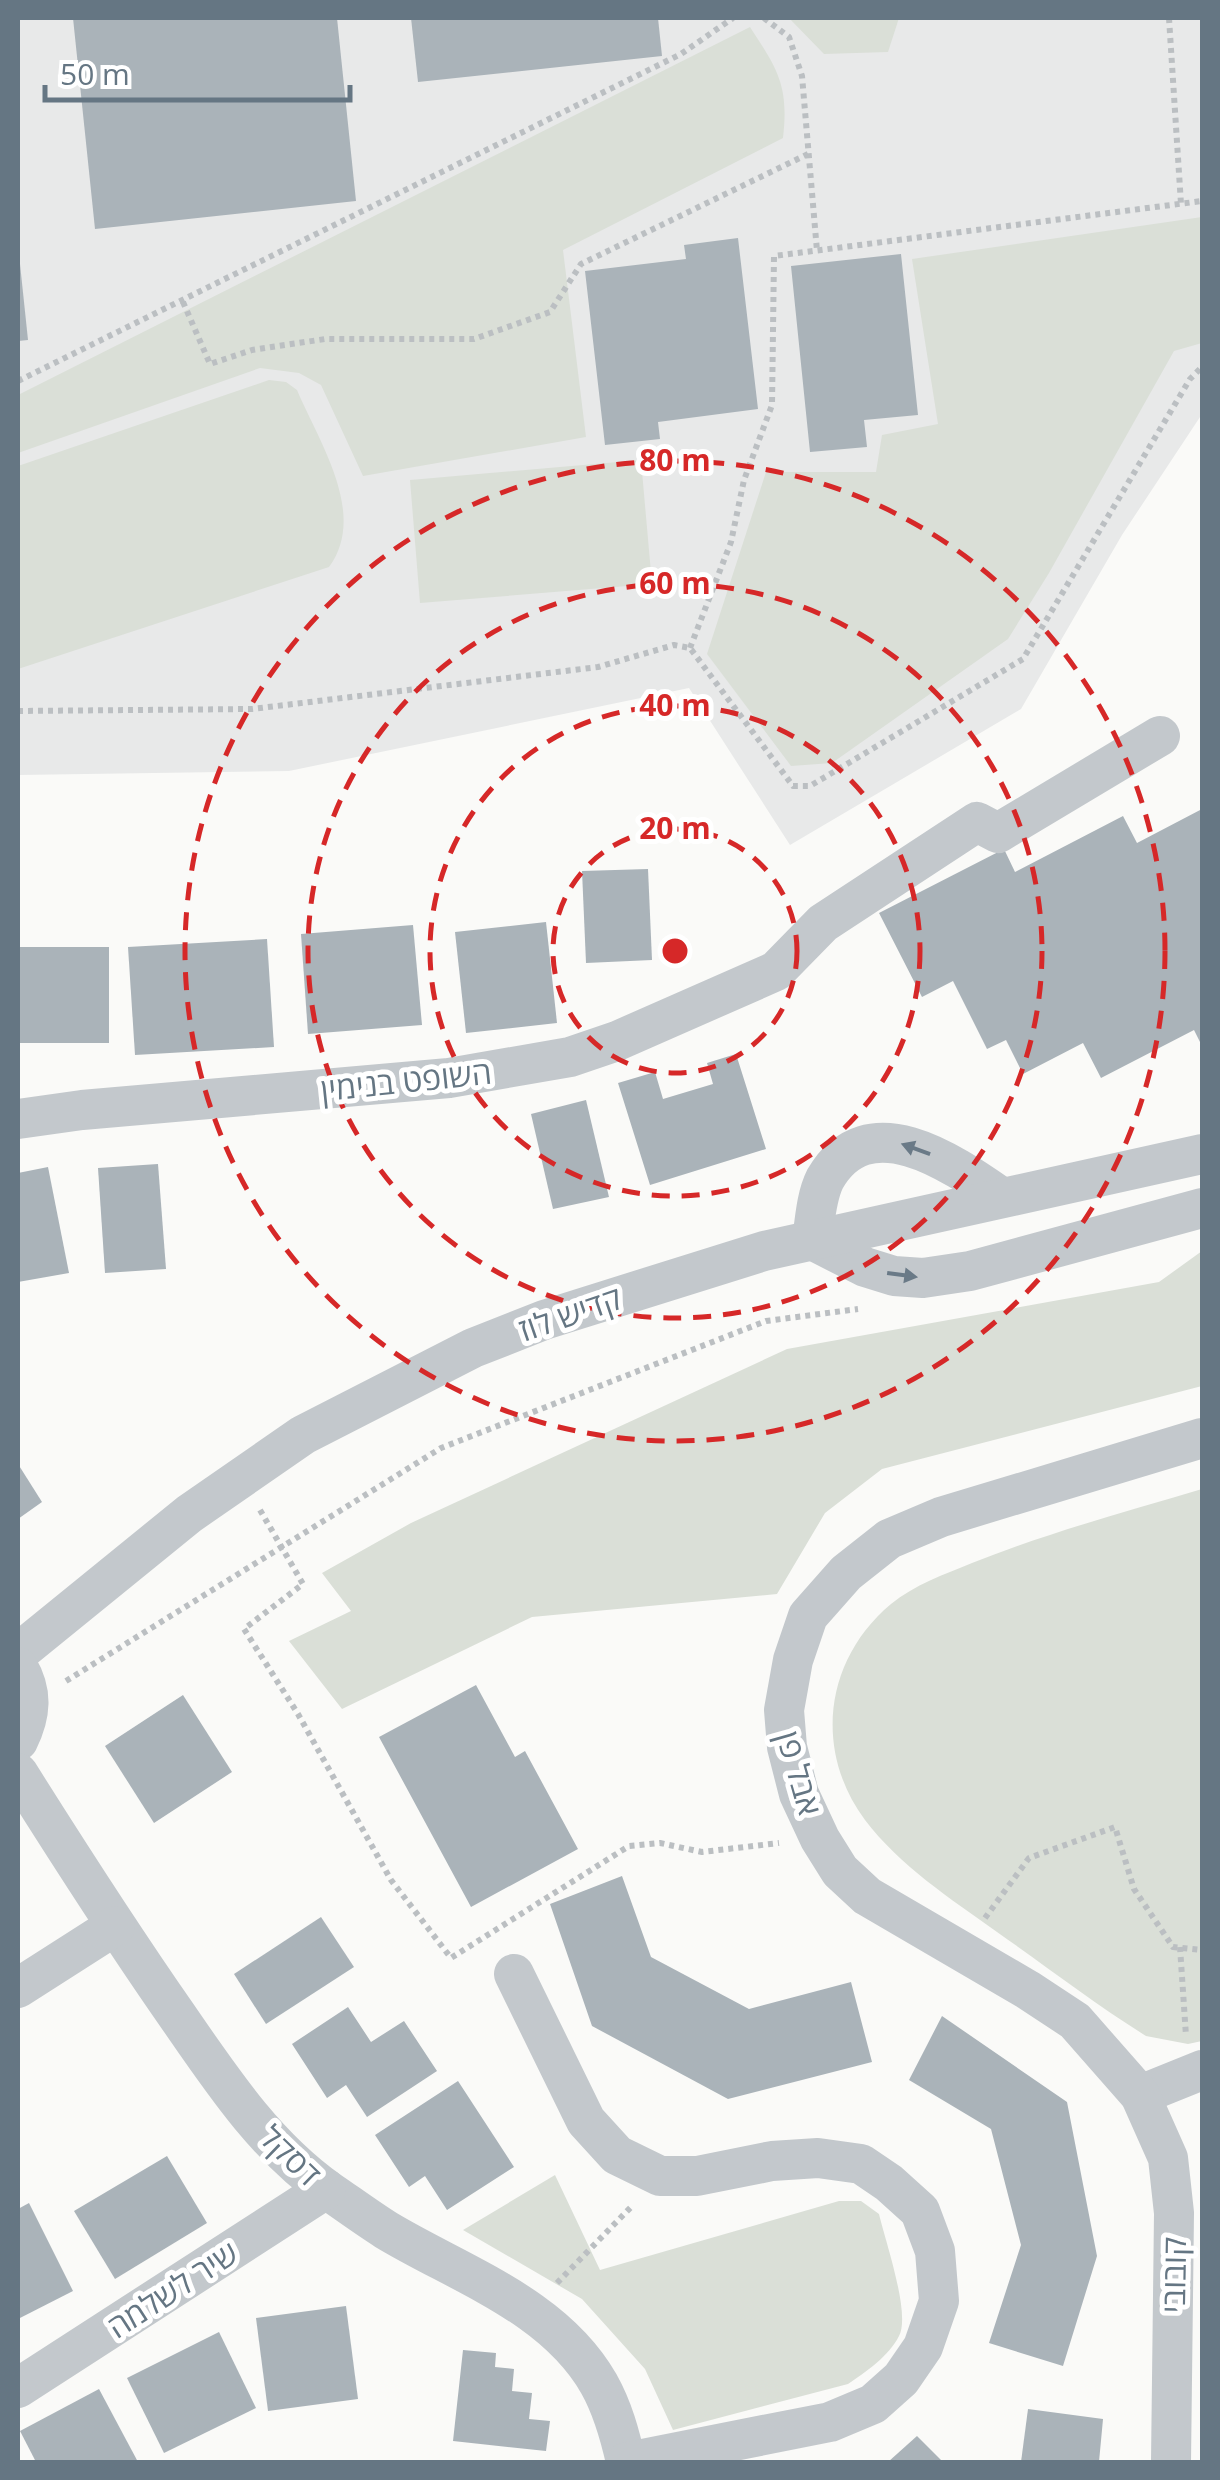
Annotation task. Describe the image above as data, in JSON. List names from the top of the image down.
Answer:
{
  "streets": {
    "street": [
      "השופט בנימין",
      "קדיש לוז",
      "אבל פן",
      "דסקל",
      "קובובי",
      "שיר לשלמה"
    ]
  },
  "crossings": [
    ["אבל פן", "קובובי"],
    ["דסקל", "שיר לשלמה"]
  ],
  "scale_bar": "50 m",
  "rings": [
    "80 m",
    "60 m",
    "40 m",
    "20 m"
  ]
}
